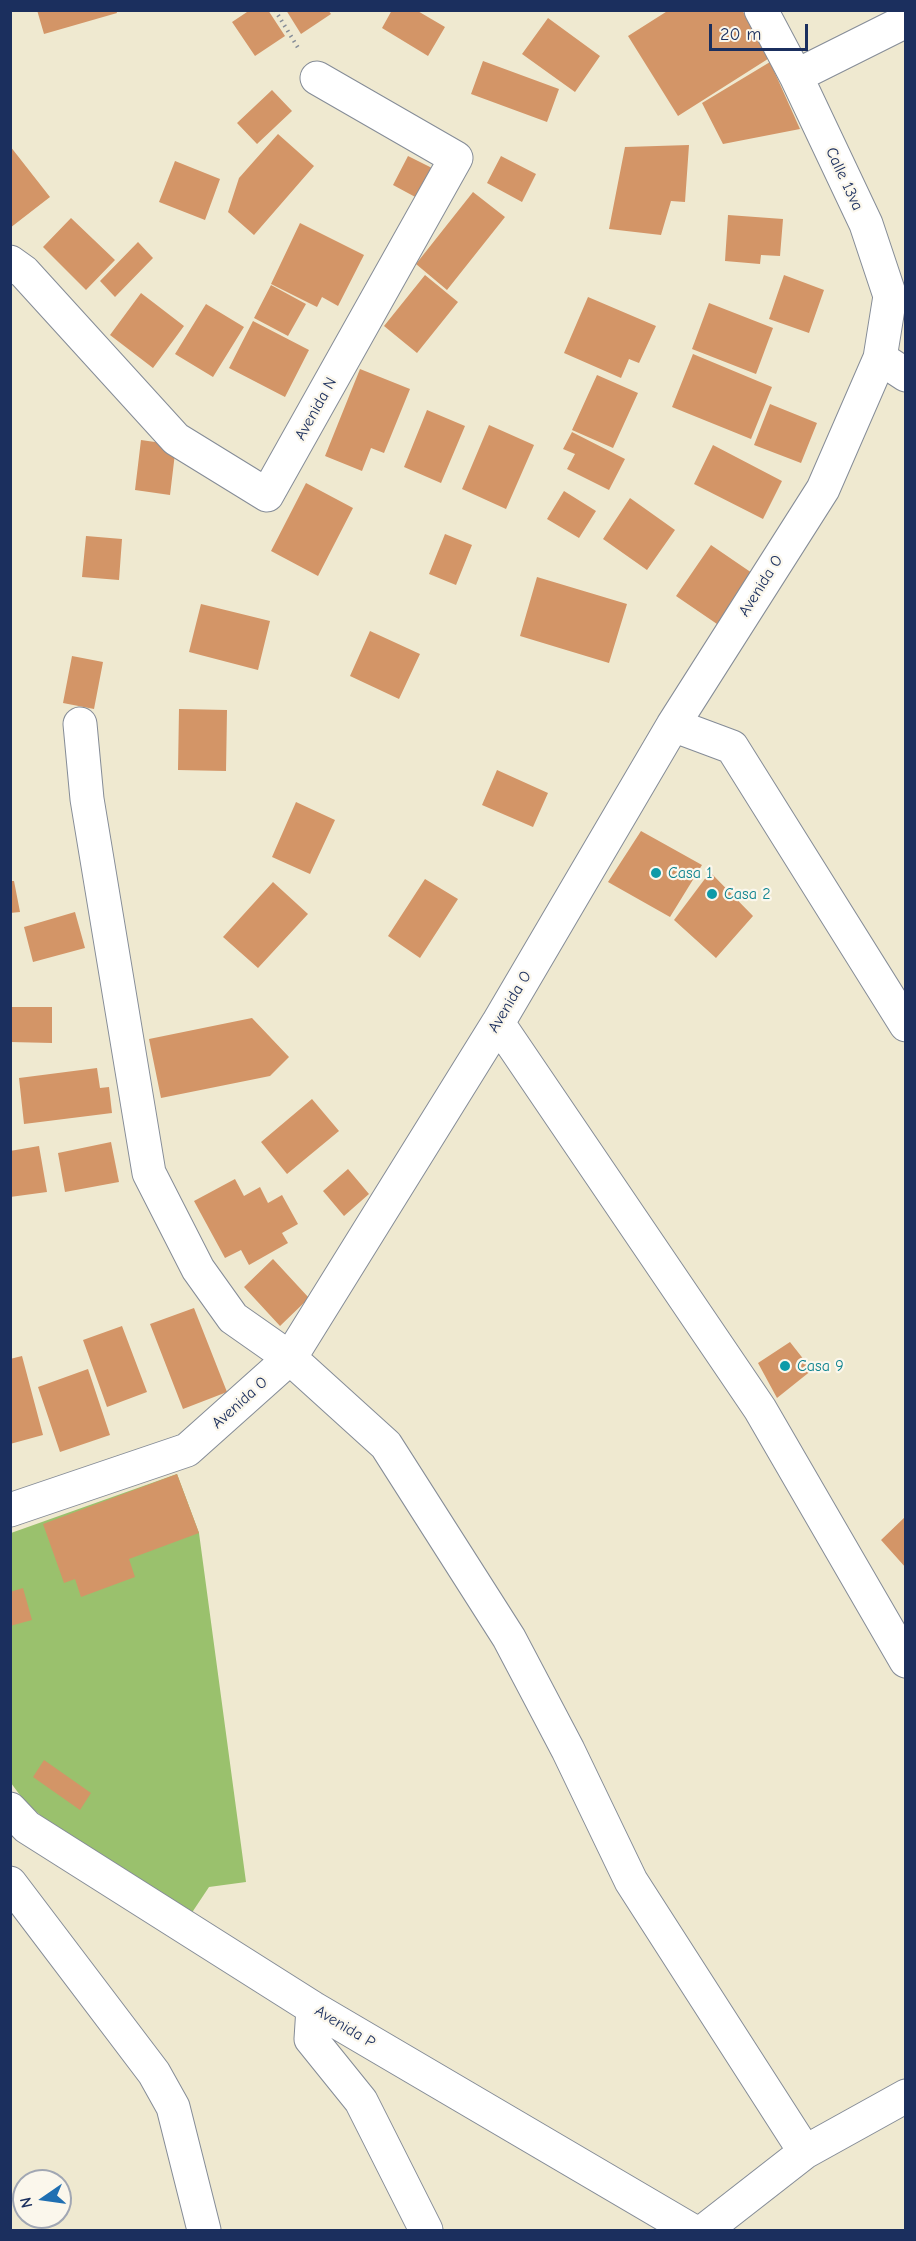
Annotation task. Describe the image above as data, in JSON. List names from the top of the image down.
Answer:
{
  "streets": {
    "street": [
      "Calle 13va",
      "Avenida N",
      "Avenida O",
      "Avenida P"
    ]
  },
  "crossings": [
    ["Calle 13va", "Avenida O"]
  ],
  "places": ["Casa 1", "Casa 2", "Casa 9"],
  "scale_bar": "20 m",
  "north": "left"
}
